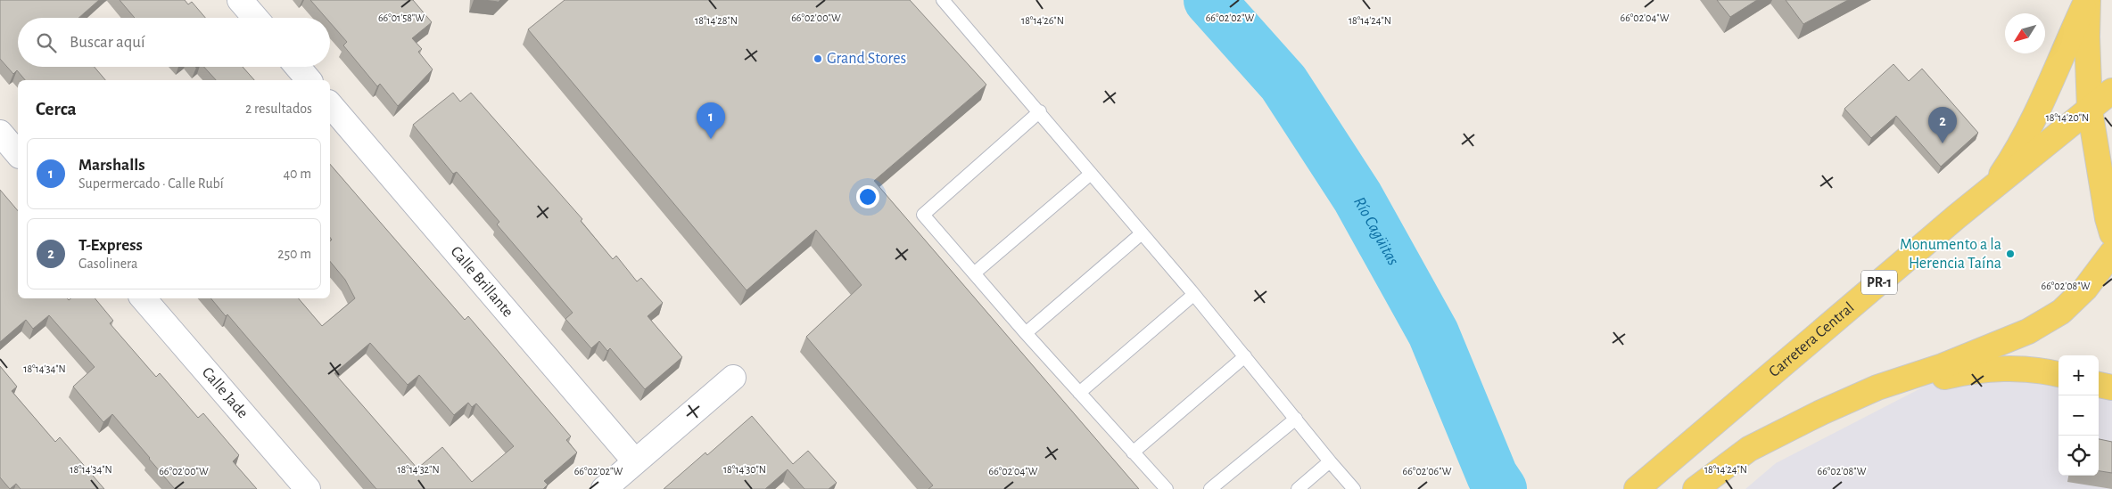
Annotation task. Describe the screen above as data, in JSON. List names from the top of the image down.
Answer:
{
  "streets": {
    "main road": ["PR-1", "Carretera Central"],
    "street": ["Calle Brillante", "Calle Jade"]
  },
  "water": ["Río Cagüitas"],
  "places": ["Grand Stores", "Monumento a la Herencia Taína"],
  "north": "bottom left",
  "page": {
    "search": "Buscar aquí",
    "heading": ["Cerca", "2 resultados"],
    "pins": ["1", "2"],
    "list": [
      {
        "mark": "1",
        "name": "Marshalls",
        "note": "Supermercado · Calle Rubí",
        "value": "40 m"
      },
      {
        "mark": "2",
        "name": "T-Express",
        "note": "Gasolinera",
        "value": "250 m"
      }
    ],
    "map_buttons": ["+", "−"]
  },
  "coordinates": [
    "66°01'58\"W",
    "66°02'00\"W",
    "66°02'02\"W",
    "66°02'04\"W",
    "18°14'28\"N",
    "18°14'26\"N",
    "18°14'24\"N",
    "18°14'20\"N",
    "66°02'08\"W",
    "18°14'34\"N",
    "18°14'32\"N",
    "18°14'30\"N",
    "66°02'06\"W"
  ]
}
